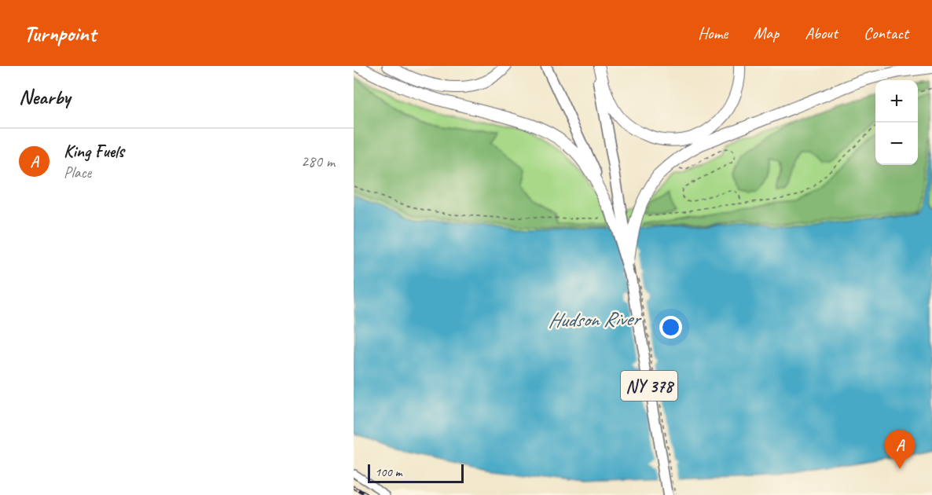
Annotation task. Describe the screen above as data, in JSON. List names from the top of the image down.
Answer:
{
  "streets": {
    "main road": ["NY 378"]
  },
  "water": ["Hudson River"],
  "scale_bar": "100 m",
  "page": {
    "header": "Turnpoint",
    "nav": [
      "Home",
      "Map",
      "About",
      "Contact"
    ],
    "heading": "Nearby",
    "map_buttons": ["+", "−"],
    "list": [
      {
        "mark": "A",
        "name": "King Fuels",
        "note": "Place",
        "value": "280 m"
      }
    ],
    "pins": "A",
    "scale": "100 m"
  }
}
